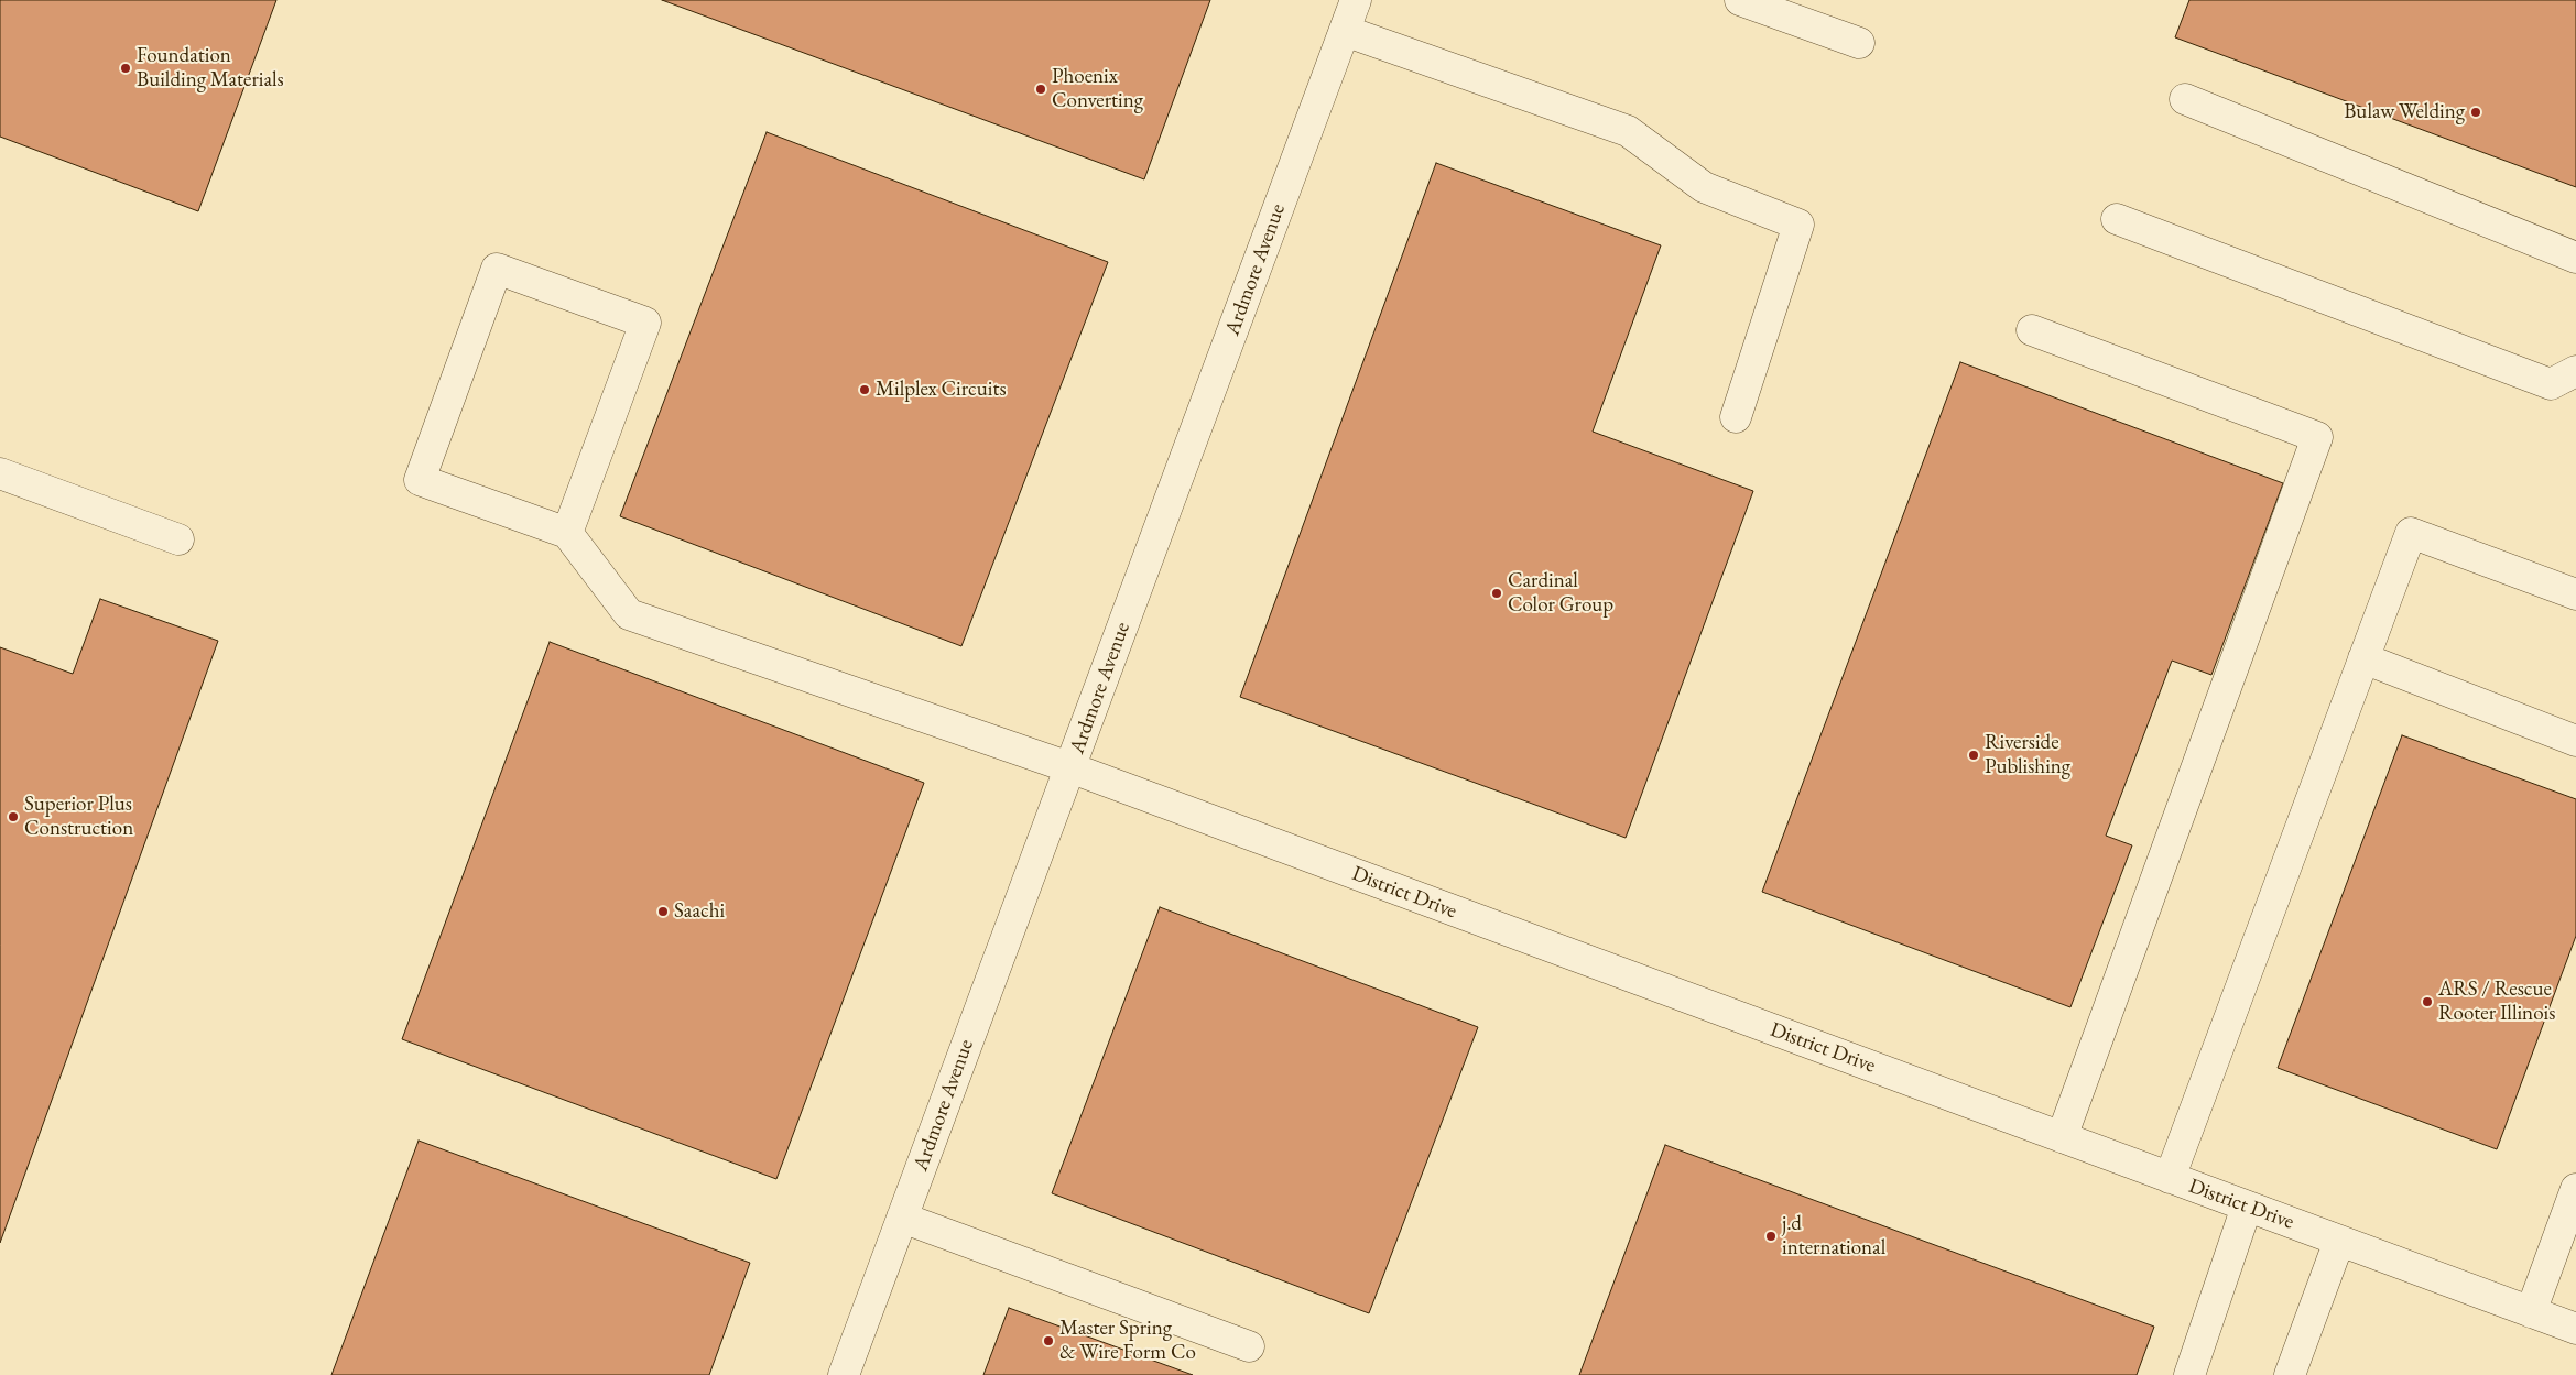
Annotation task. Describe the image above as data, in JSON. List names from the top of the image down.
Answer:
{
  "streets": {
    "street": ["Ardmore Avenue", "District Drive"]
  },
  "crossings": [
    ["Ardmore Avenue", "District Drive"]
  ],
  "places": [
    "Foundation Building Materials",
    "Phoenix Converting",
    "Bulaw Welding",
    "Milplex Circuits",
    "Cardinal Color Group",
    "Riverside Publishing",
    "Superior Plus Construction",
    "Saachi",
    "ARS / Rescue Rooter Illinois",
    "j.d international",
    "Master Spring & Wire Form Co"
  ]
}
